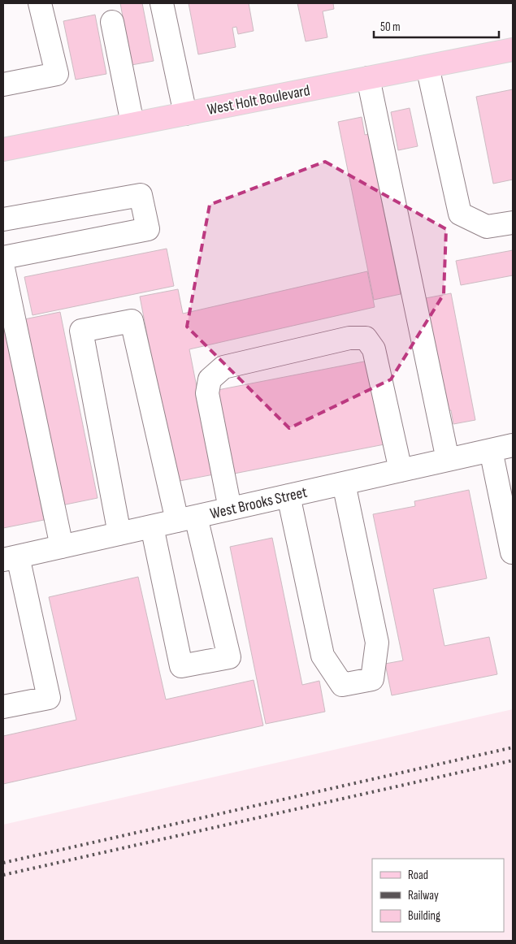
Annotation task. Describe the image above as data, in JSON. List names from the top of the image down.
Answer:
{
  "streets": {
    "main road": ["West Holt Boulevard"],
    "street": ["West Brooks Street"]
  },
  "legend": ["Road", "Railway", "Building"],
  "scale_bar": "50 m"
}
